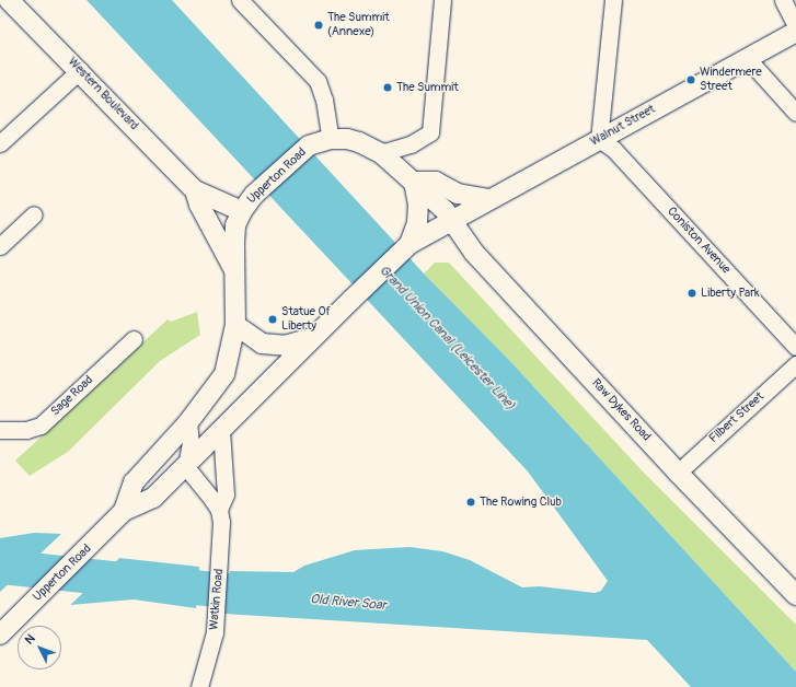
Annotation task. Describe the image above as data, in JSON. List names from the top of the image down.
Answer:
{
  "streets": {
    "street": [
      "Western Boulevard",
      "Walnut Street",
      "Upperton Road",
      "Coniston Avenue",
      "Sage Road",
      "Raw Dykes Road",
      "Filbert Street",
      "Watkin Road"
    ]
  },
  "crossings": [
    ["Western Boulevard", "Upperton Road"],
    ["Walnut Street", "Upperton Road"],
    ["Walnut Street", "Coniston Avenue"],
    ["Walnut Street", "Raw Dykes Road"],
    ["Upperton Road", "Raw Dykes Road"],
    ["Upperton Road", "Watkin Road"],
    ["Raw Dykes Road", "Filbert Street"]
  ],
  "water": ["Grand Union Canal (Leicester Line)", "Old River Soar"],
  "places": [
    "The Summit (Annexe)",
    "Windermere Street",
    "The Summit",
    "Liberty Park",
    "Statue Of Liberty",
    "The Rowing Club"
  ],
  "north": "top left"
}
